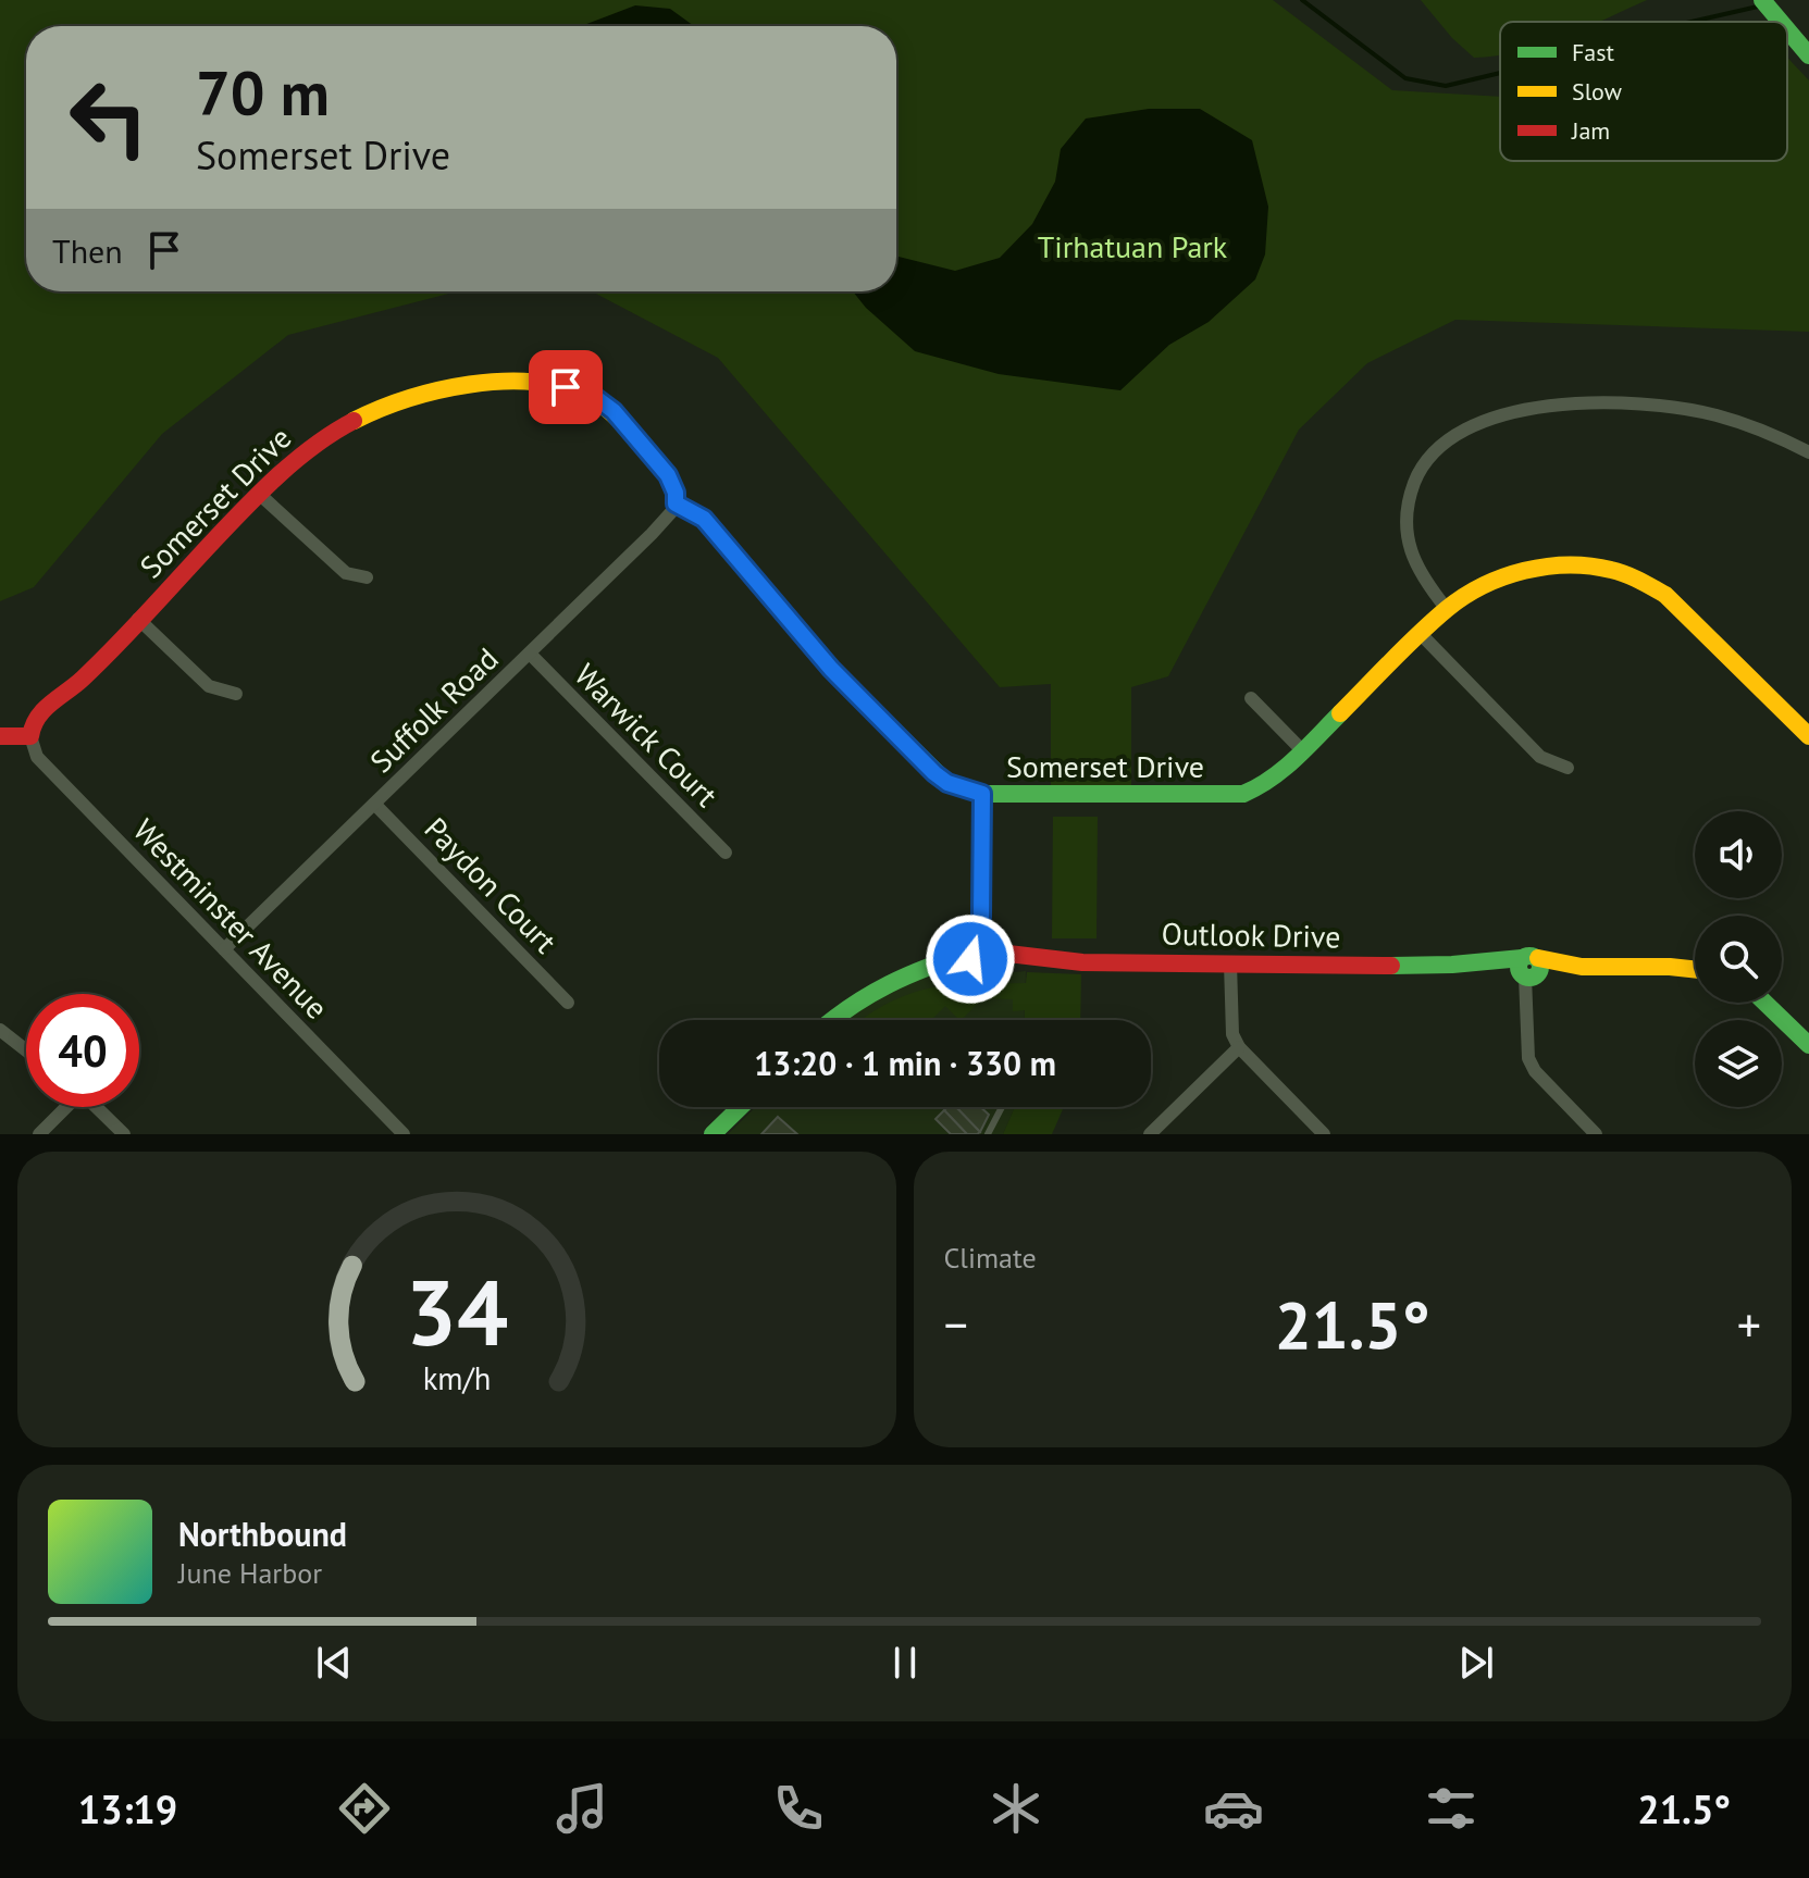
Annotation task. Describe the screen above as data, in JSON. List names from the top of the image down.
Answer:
{
  "streets": {
    "main road": ["Somerset Drive", "Outlook Drive"],
    "street": [
      "Suffolk Road",
      "Warwick Court",
      "Paydon Court",
      "Westminster Avenue"
    ]
  },
  "crossings": [
    ["Somerset Drive", "Suffolk Road"],
    ["Somerset Drive", "Westminster Avenue"],
    ["Suffolk Road", "Warwick Court"],
    ["Suffolk Road", "Paydon Court"],
    ["Suffolk Road", "Westminster Avenue"]
  ],
  "parks": ["Tirhatuan Park"],
  "legend": ["Fast", "Slow", "Jam"],
  "page": {
    "turn": ["70 m", "Somerset Drive"],
    "then": "Then",
    "limit": "40",
    "trip": "13:20 · 1 min · 330 m",
    "tile": "Climate",
    "heat": ["−", "21.5°", "+"],
    "song": ["Northbound", "June Harbor"],
    "tabs": ["13:19", "21.5°"],
    "gauge": ["34", "km/h"]
  }
}
